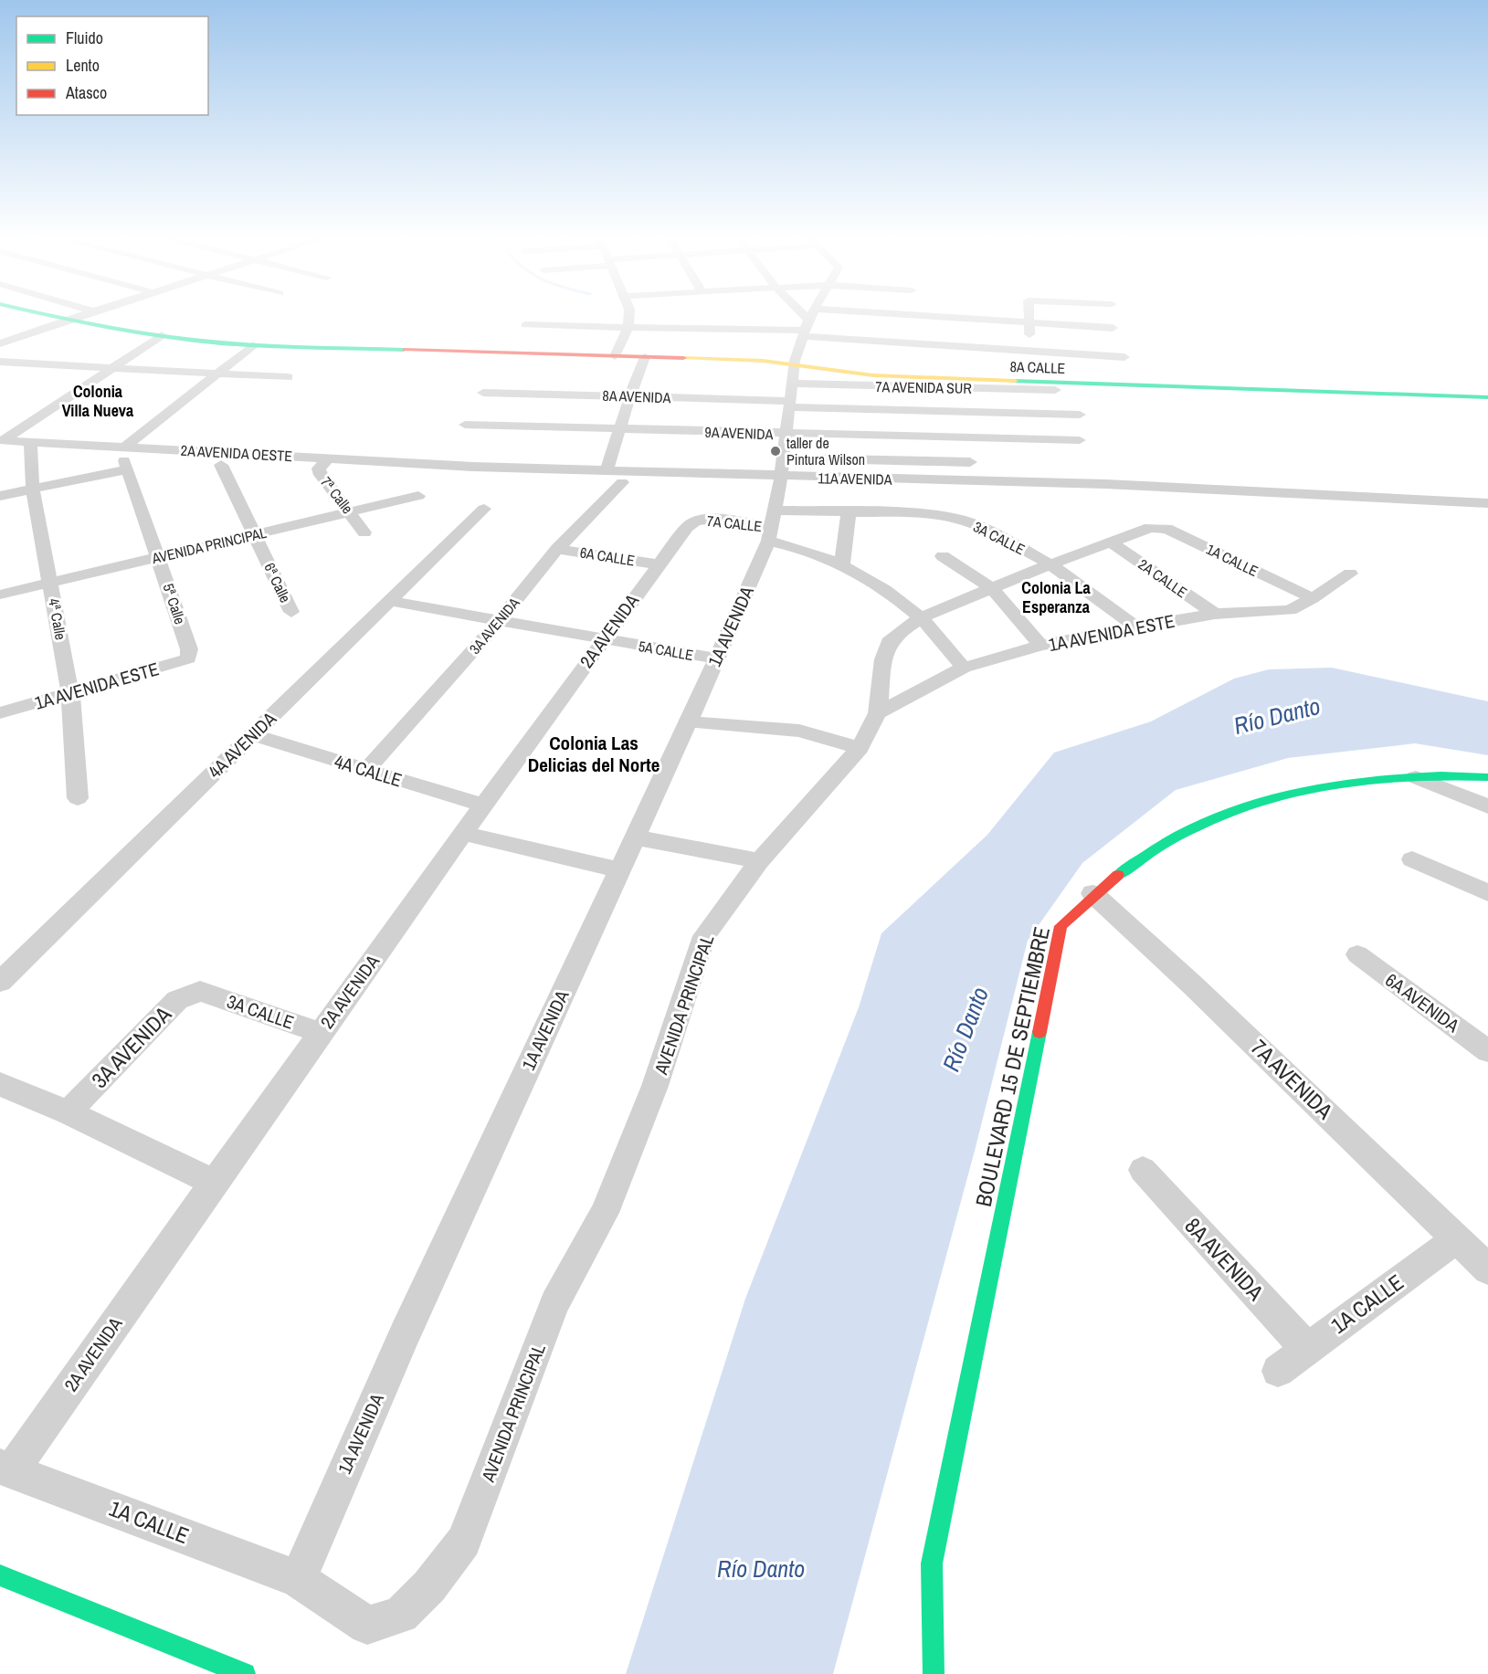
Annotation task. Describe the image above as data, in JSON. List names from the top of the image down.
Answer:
{
  "streets": {
    "street": [
      "8A CALLE",
      "7A AVENIDA SUR",
      "8A AVENIDA",
      "9A AVENIDA",
      "2A AVENIDA OESTE",
      "11A AVENIDA",
      "7ª Calle",
      "7A CALLE",
      "3A CALLE",
      "AVENIDA PRINCIPAL",
      "6A CALLE",
      "1A CALLE",
      "2A CALLE",
      "6ª Calle",
      "5ª Calle",
      "4ª Calle",
      "3A AVENIDA",
      "1A AVENIDA",
      "2A AVENIDA",
      "1A AVENIDA ESTE",
      "5A CALLE",
      "4A AVENIDA",
      "4A CALLE",
      "6A AVENIDA",
      "BOULEVARD 15 DE SEPTIEMBRE",
      "7A AVENIDA"
    ]
  },
  "crossings": [
    ["8A AVENIDA", "1A CALLE"],
    ["2A AVENIDA OESTE", "11A AVENIDA"],
    ["2A AVENIDA OESTE", "7ª Calle"],
    ["2A AVENIDA OESTE", "5ª Calle"],
    ["2A AVENIDA OESTE", "4ª Calle"],
    ["11A AVENIDA", "1A AVENIDA"],
    ["7ª Calle", "AVENIDA PRINCIPAL"],
    ["7A CALLE", "3A CALLE"],
    ["7A CALLE", "1A AVENIDA"],
    ["7A CALLE", "2A AVENIDA"],
    ["3A CALLE", "AVENIDA PRINCIPAL"],
    ["3A CALLE", "3A AVENIDA"],
    ["3A CALLE", "1A AVENIDA"],
    ["3A CALLE", "2A AVENIDA"],
    ["3A CALLE", "1A AVENIDA ESTE"],
    ["AVENIDA PRINCIPAL", "1A CALLE"],
    ["AVENIDA PRINCIPAL", "2A CALLE"],
    ["AVENIDA PRINCIPAL", "6ª Calle"],
    ["AVENIDA PRINCIPAL", "5ª Calle"],
    ["AVENIDA PRINCIPAL", "4ª Calle"],
    ["AVENIDA PRINCIPAL", "1A AVENIDA ESTE"],
    ["6A CALLE", "3A AVENIDA"],
    ["6A CALLE", "2A AVENIDA"],
    ["1A CALLE", "1A AVENIDA"],
    ["1A CALLE", "2A AVENIDA"],
    ["1A CALLE", "1A AVENIDA ESTE"],
    ["1A CALLE", "7A AVENIDA"],
    ["2A CALLE", "1A AVENIDA ESTE"],
    ["5ª Calle", "1A AVENIDA ESTE"],
    ["4ª Calle", "1A AVENIDA ESTE"],
    ["3A AVENIDA", "5A CALLE"],
    ["3A AVENIDA", "4A CALLE"],
    ["1A AVENIDA", "5A CALLE"],
    ["2A AVENIDA", "5A CALLE"],
    ["2A AVENIDA", "4A CALLE"],
    ["5A CALLE", "4A AVENIDA"],
    ["4A AVENIDA", "4A CALLE"],
    ["BOULEVARD 15 DE SEPTIEMBRE", "7A AVENIDA"]
  ],
  "districts": ["Colonia Villa Nueva", "Colonia La Esperanza", "Colonia Las Delicias del Norte"],
  "water": ["Río Danto"],
  "places": ["taller de Pintura Wilson"],
  "legend": ["Fluido", "Lento", "Atasco"]
}
